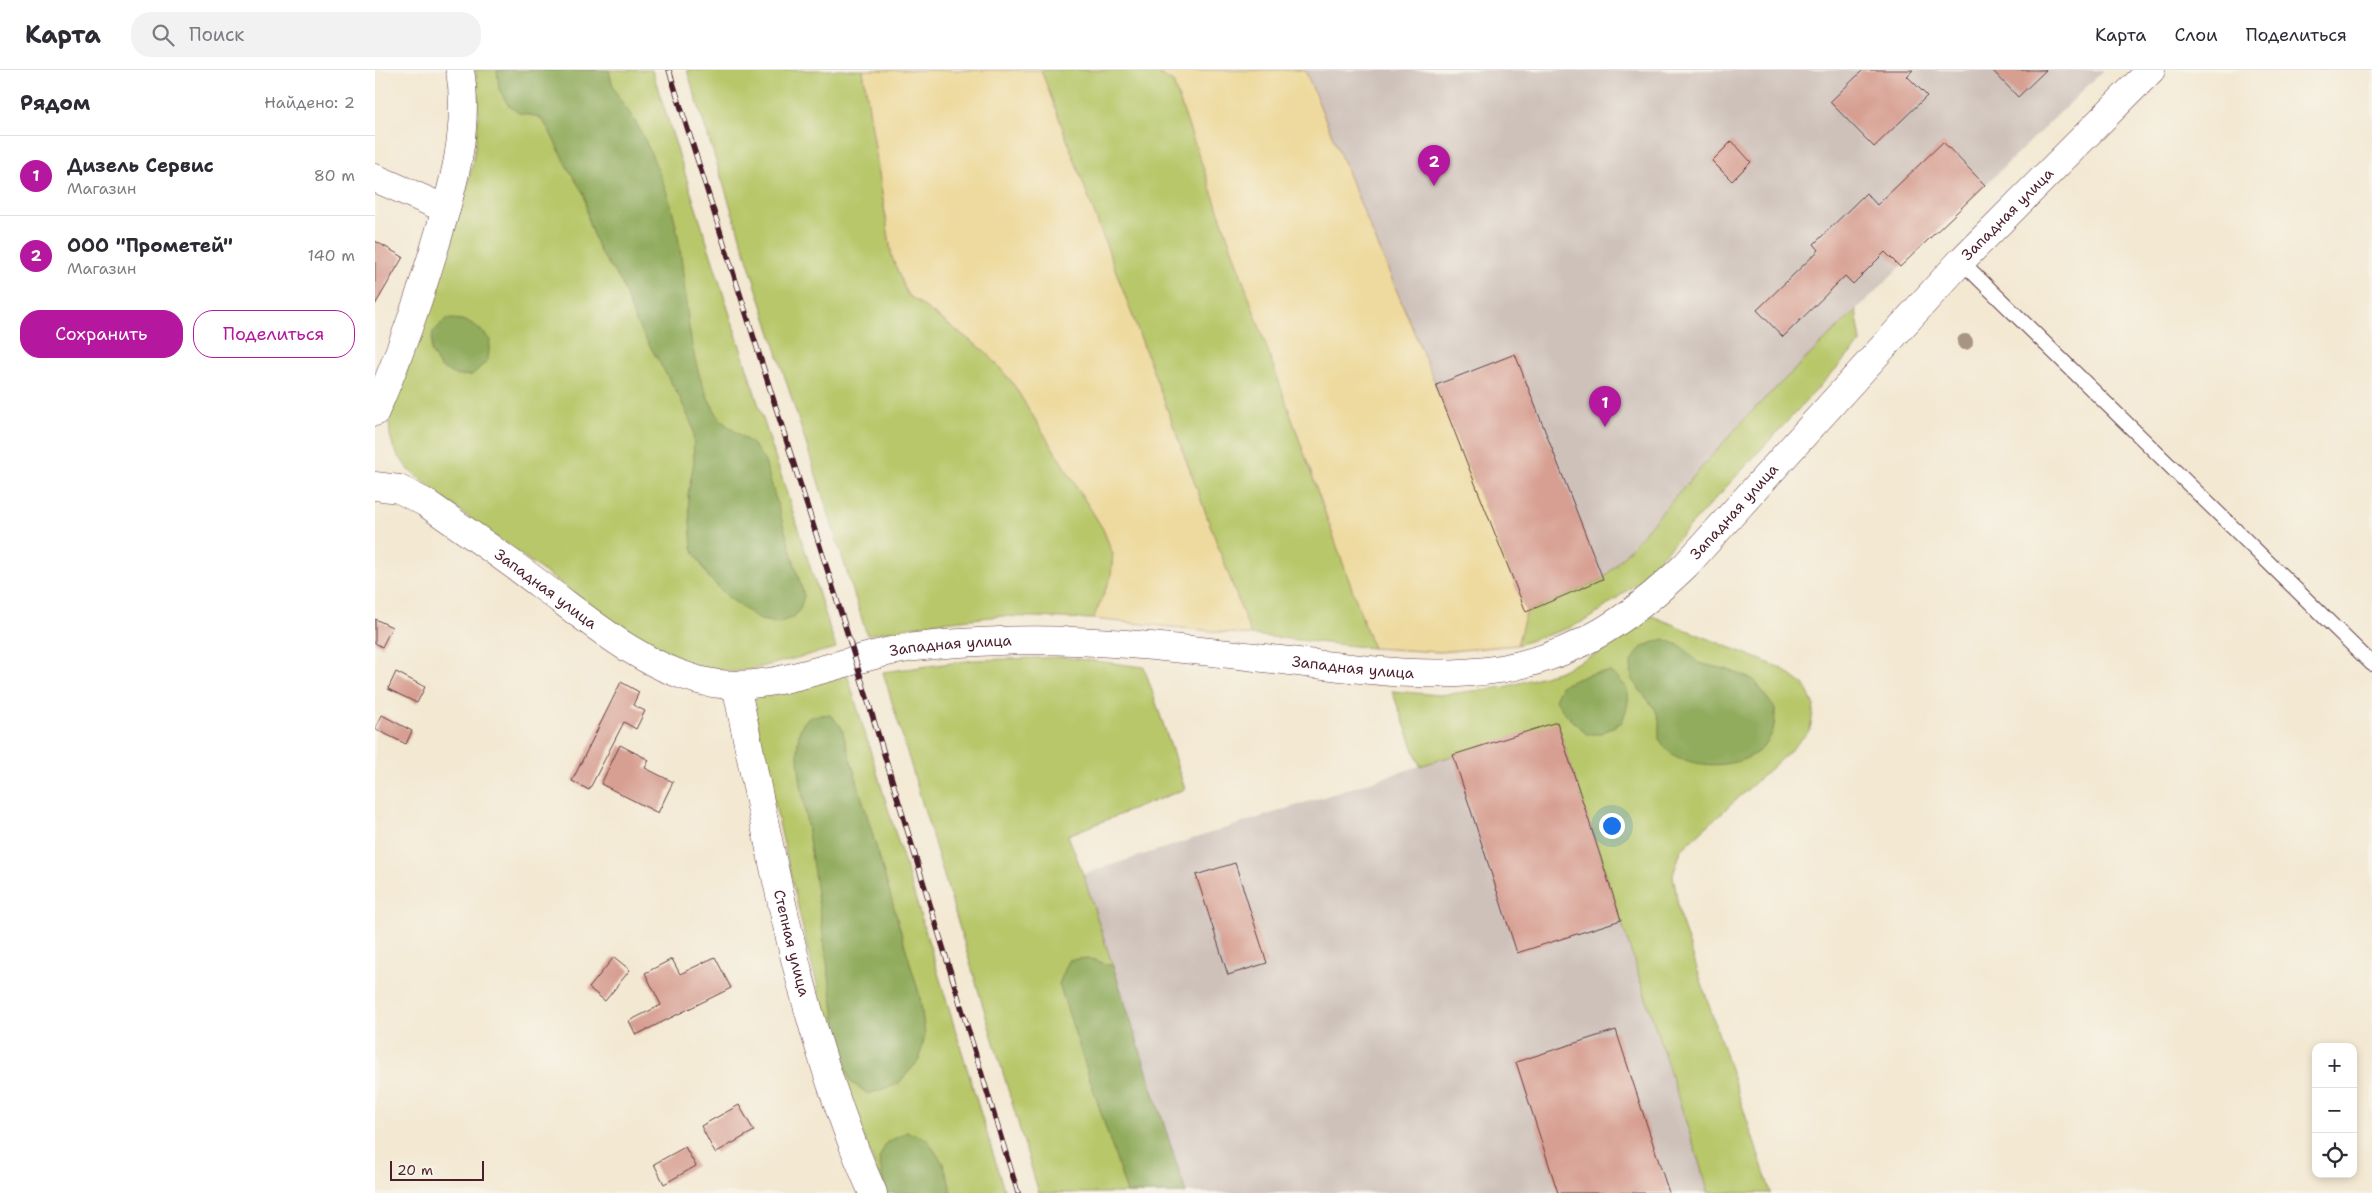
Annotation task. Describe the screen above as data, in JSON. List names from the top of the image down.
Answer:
{
  "streets": {
    "main road": ["Западная улица", "Степная улица"]
  },
  "crossings": [
    ["Западная улица", "Степная улица"]
  ],
  "scale_bar": "20 m",
  "page": {
    "header": "Карта",
    "search": "Поиск",
    "nav": ["Карта", "Слои", "Поделиться"],
    "heading": ["Рядом", "Найдено: 2"],
    "list": [
      {
        "mark": "1",
        "name": "Дизель Сервис",
        "note": "Магазин",
        "value": "80 m"
      },
      {
        "mark": "2",
        "name": "ООО \"Прометей\"",
        "note": "Магазин",
        "value": "140 m"
      }
    ],
    "pins": ["2", "1"],
    "buttons": ["Сохранить", "Поделиться"],
    "map_buttons": ["+", "−"],
    "scale": "20 m"
  }
}
